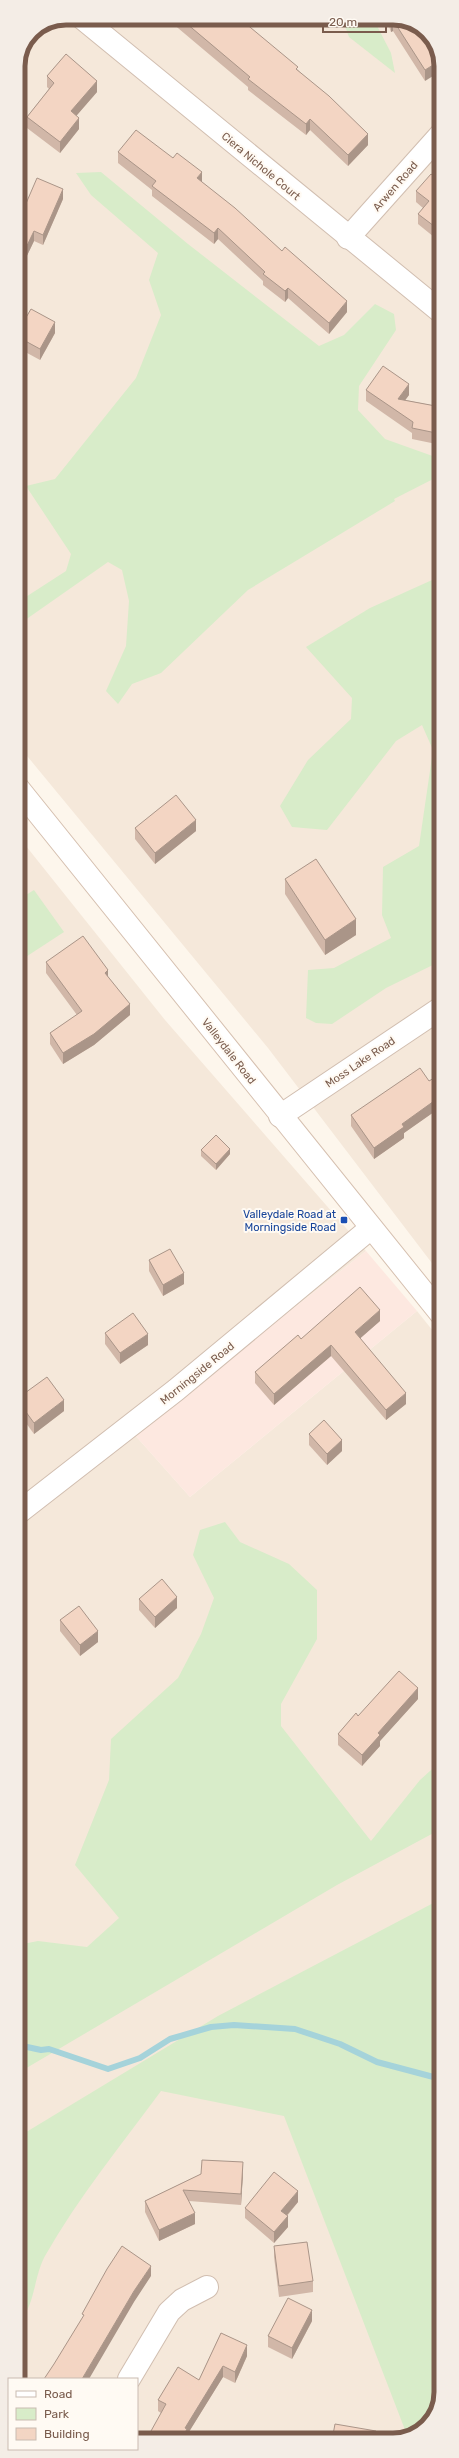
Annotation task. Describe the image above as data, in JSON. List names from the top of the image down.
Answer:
{
  "streets": {
    "street": [
      "Ciera Nichole Court",
      "Arwen Road",
      "Valleydale Road",
      "Moss Lake Road",
      "Morningside Road"
    ]
  },
  "crossings": [
    ["Ciera Nichole Court", "Arwen Road"],
    ["Valleydale Road", "Moss Lake Road"],
    ["Valleydale Road", "Morningside Road"]
  ],
  "places": {
    "transit": ["Valleydale Road at Morningside Road"]
  },
  "legend": ["Road", "Park", "Building"],
  "scale_bar": "20 m"
}
